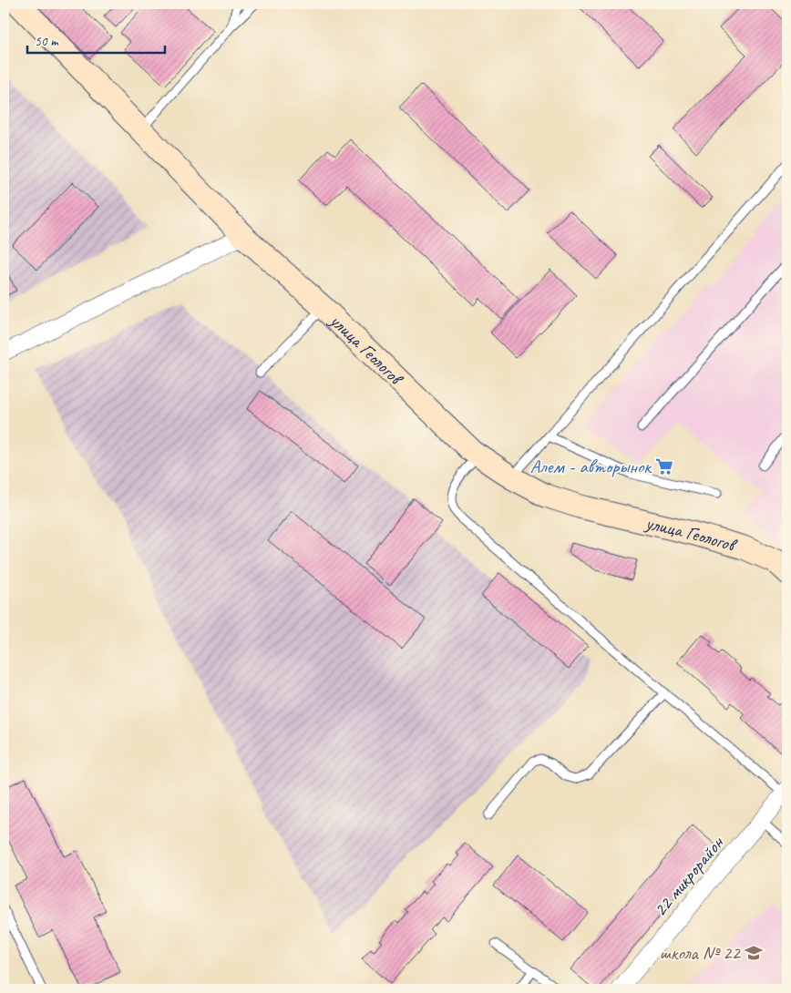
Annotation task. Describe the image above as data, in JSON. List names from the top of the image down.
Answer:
{
  "streets": {
    "street": ["улица Геологов", "22 микрорайон"]
  },
  "places": {
    "supermarket": ["Алем - авторынок"],
    "school or university": ["школа № 22"]
  },
  "scale_bar": "50 m"
}
